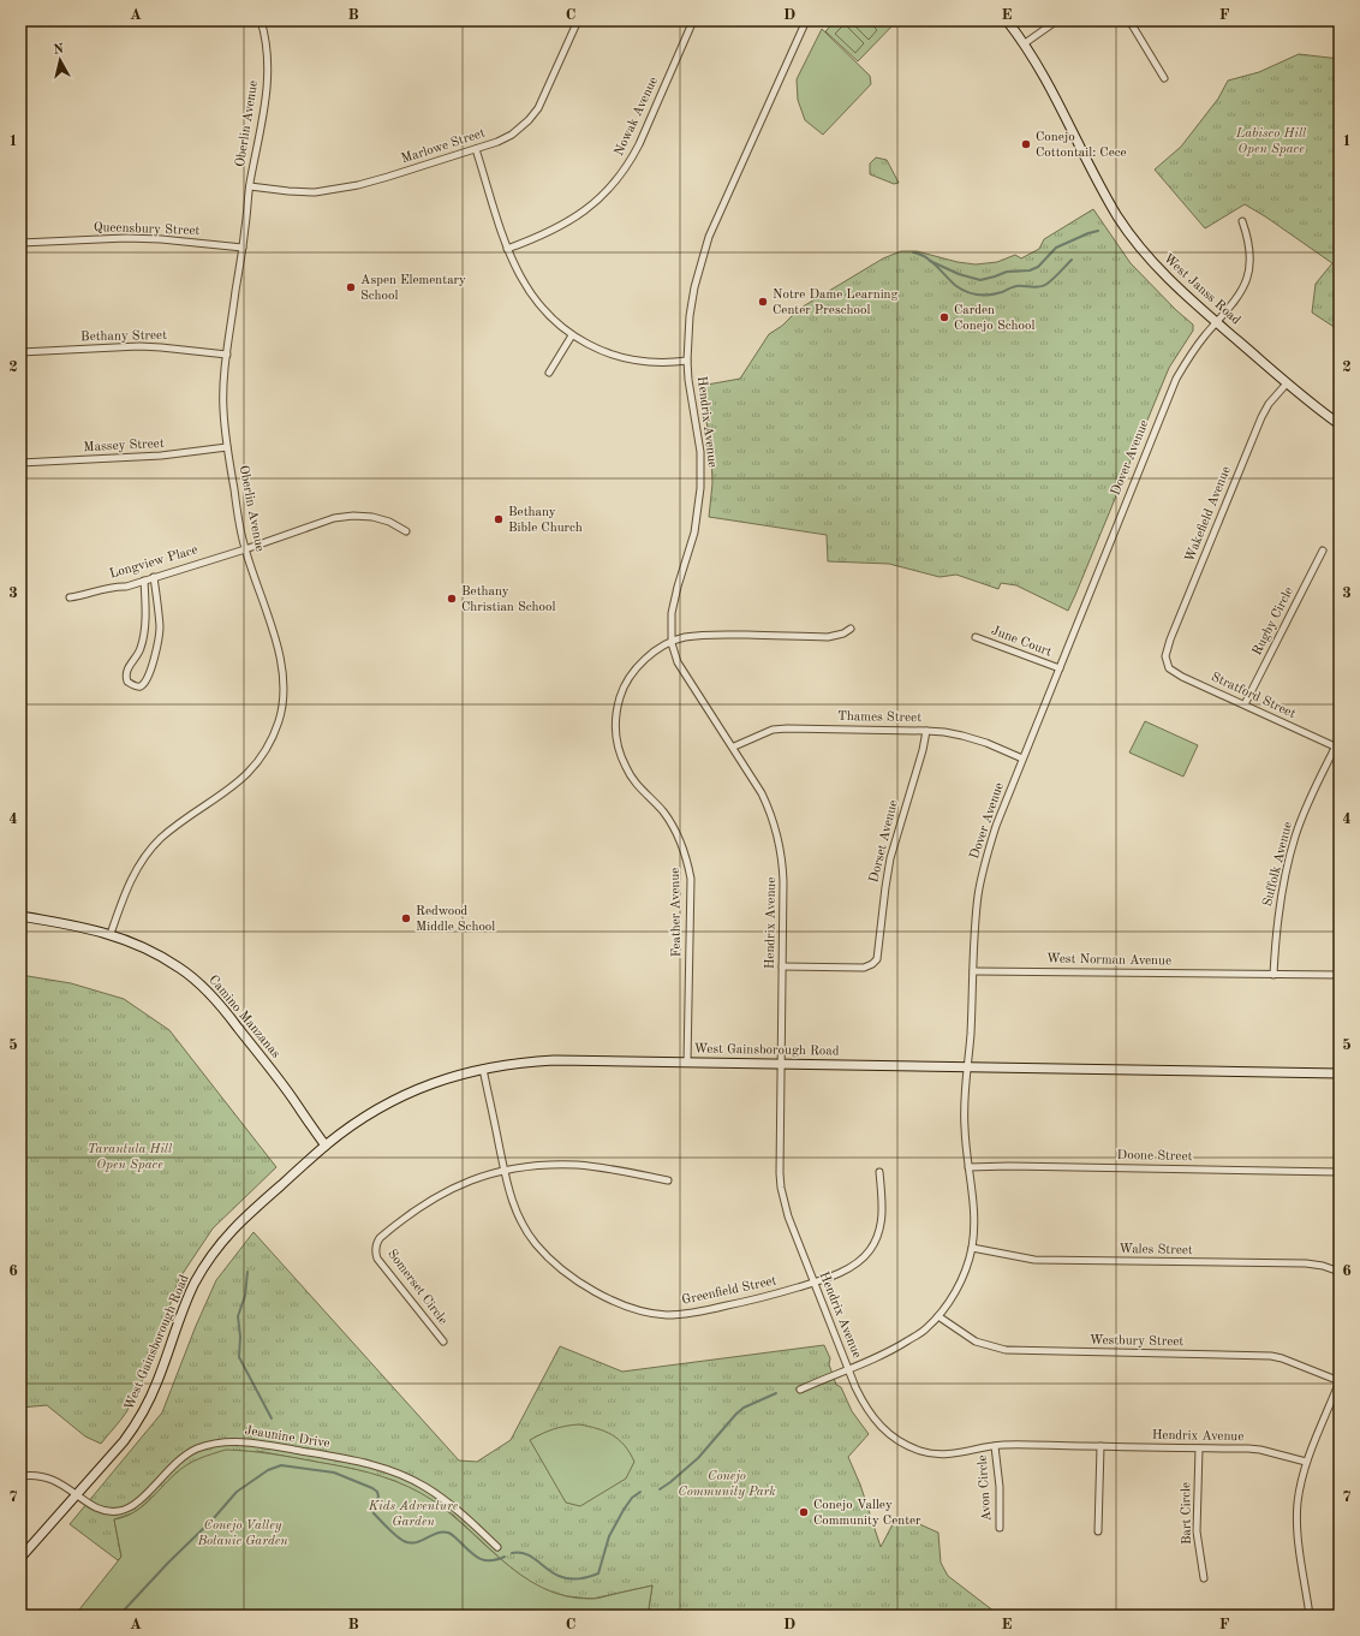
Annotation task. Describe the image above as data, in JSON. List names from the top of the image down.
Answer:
{
  "streets": {
    "street": [
      "Nowak Avenue",
      "Oberlin Avenue",
      "Marlowe Street",
      "Queensbury Street",
      "West Janss Road",
      "Bethany Street",
      "Hendrix Avenue",
      "Massey Street",
      "Dover Avenue",
      "Wakefield Avenue",
      "Longview Place",
      "Rugby Circle",
      "June Court",
      "Stratford Street",
      "Thames Street",
      "Dorset Avenue",
      "Suffolk Avenue",
      "Feather Avenue",
      "West Norman Avenue",
      "Camino Manzanas",
      "West Gainsborough Road",
      "Doone Street",
      "Wales Street",
      "Somerset Circle",
      "Greenfield Street",
      "Westbury Street",
      "Jeaunine Drive",
      "Avon Circle",
      "Bart Circle"
    ]
  },
  "crossings": [
    ["Oberlin Avenue", "Marlowe Street"],
    ["Oberlin Avenue", "Queensbury Street"],
    ["Oberlin Avenue", "Bethany Street"],
    ["Oberlin Avenue", "Massey Street"],
    ["Oberlin Avenue", "Longview Place"],
    ["Oberlin Avenue", "Camino Manzanas"],
    ["West Janss Road", "Dover Avenue"],
    ["West Janss Road", "Wakefield Avenue"],
    ["Hendrix Avenue", "Dover Avenue"],
    ["Hendrix Avenue", "Thames Street"],
    ["Hendrix Avenue", "Dorset Avenue"],
    ["Hendrix Avenue", "Feather Avenue"],
    ["Hendrix Avenue", "West Gainsborough Road"],
    ["Hendrix Avenue", "Greenfield Street"],
    ["Hendrix Avenue", "Avon Circle"],
    ["Hendrix Avenue", "Bart Circle"],
    ["Dover Avenue", "June Court"],
    ["Dover Avenue", "Thames Street"],
    ["Dover Avenue", "West Norman Avenue"],
    ["Dover Avenue", "West Gainsborough Road"],
    ["Dover Avenue", "Doone Street"],
    ["Dover Avenue", "Wales Street"],
    ["Dover Avenue", "Westbury Street"],
    ["Wakefield Avenue", "Stratford Street"],
    ["Rugby Circle", "Stratford Street"],
    ["Stratford Street", "Suffolk Avenue"],
    ["Thames Street", "Dorset Avenue"],
    ["Suffolk Avenue", "West Norman Avenue"],
    ["Feather Avenue", "West Gainsborough Road"],
    ["Camino Manzanas", "West Gainsborough Road"],
    ["West Gainsborough Road", "Greenfield Street"],
    ["West Gainsborough Road", "Jeaunine Drive"],
    ["Somerset Circle", "Greenfield Street"]
  ],
  "parks": [
    "Labisco Hill Open Space",
    "Tarantula Hill Open Space",
    "Conejo Community Park",
    "Kids Adventure Garden",
    "Conejo Valley Botanic Garden"
  ],
  "places": [
    "Conejo Cottontail: Cece",
    "Aspen Elementary School",
    "Notre Dame Learning Center Preschool",
    "Carden Conejo School",
    "Bethany Bible Church",
    "Bethany Christian School",
    "Redwood Middle School",
    "Conejo Valley Community Center"
  ],
  "north": "top",
  "grid": {
    "columns": [
      "A",
      "B",
      "C",
      "D",
      "E",
      "F"
    ],
    "rows": [
      "1",
      "2",
      "3",
      "4",
      "5",
      "6",
      "7"
    ]
  }
}
